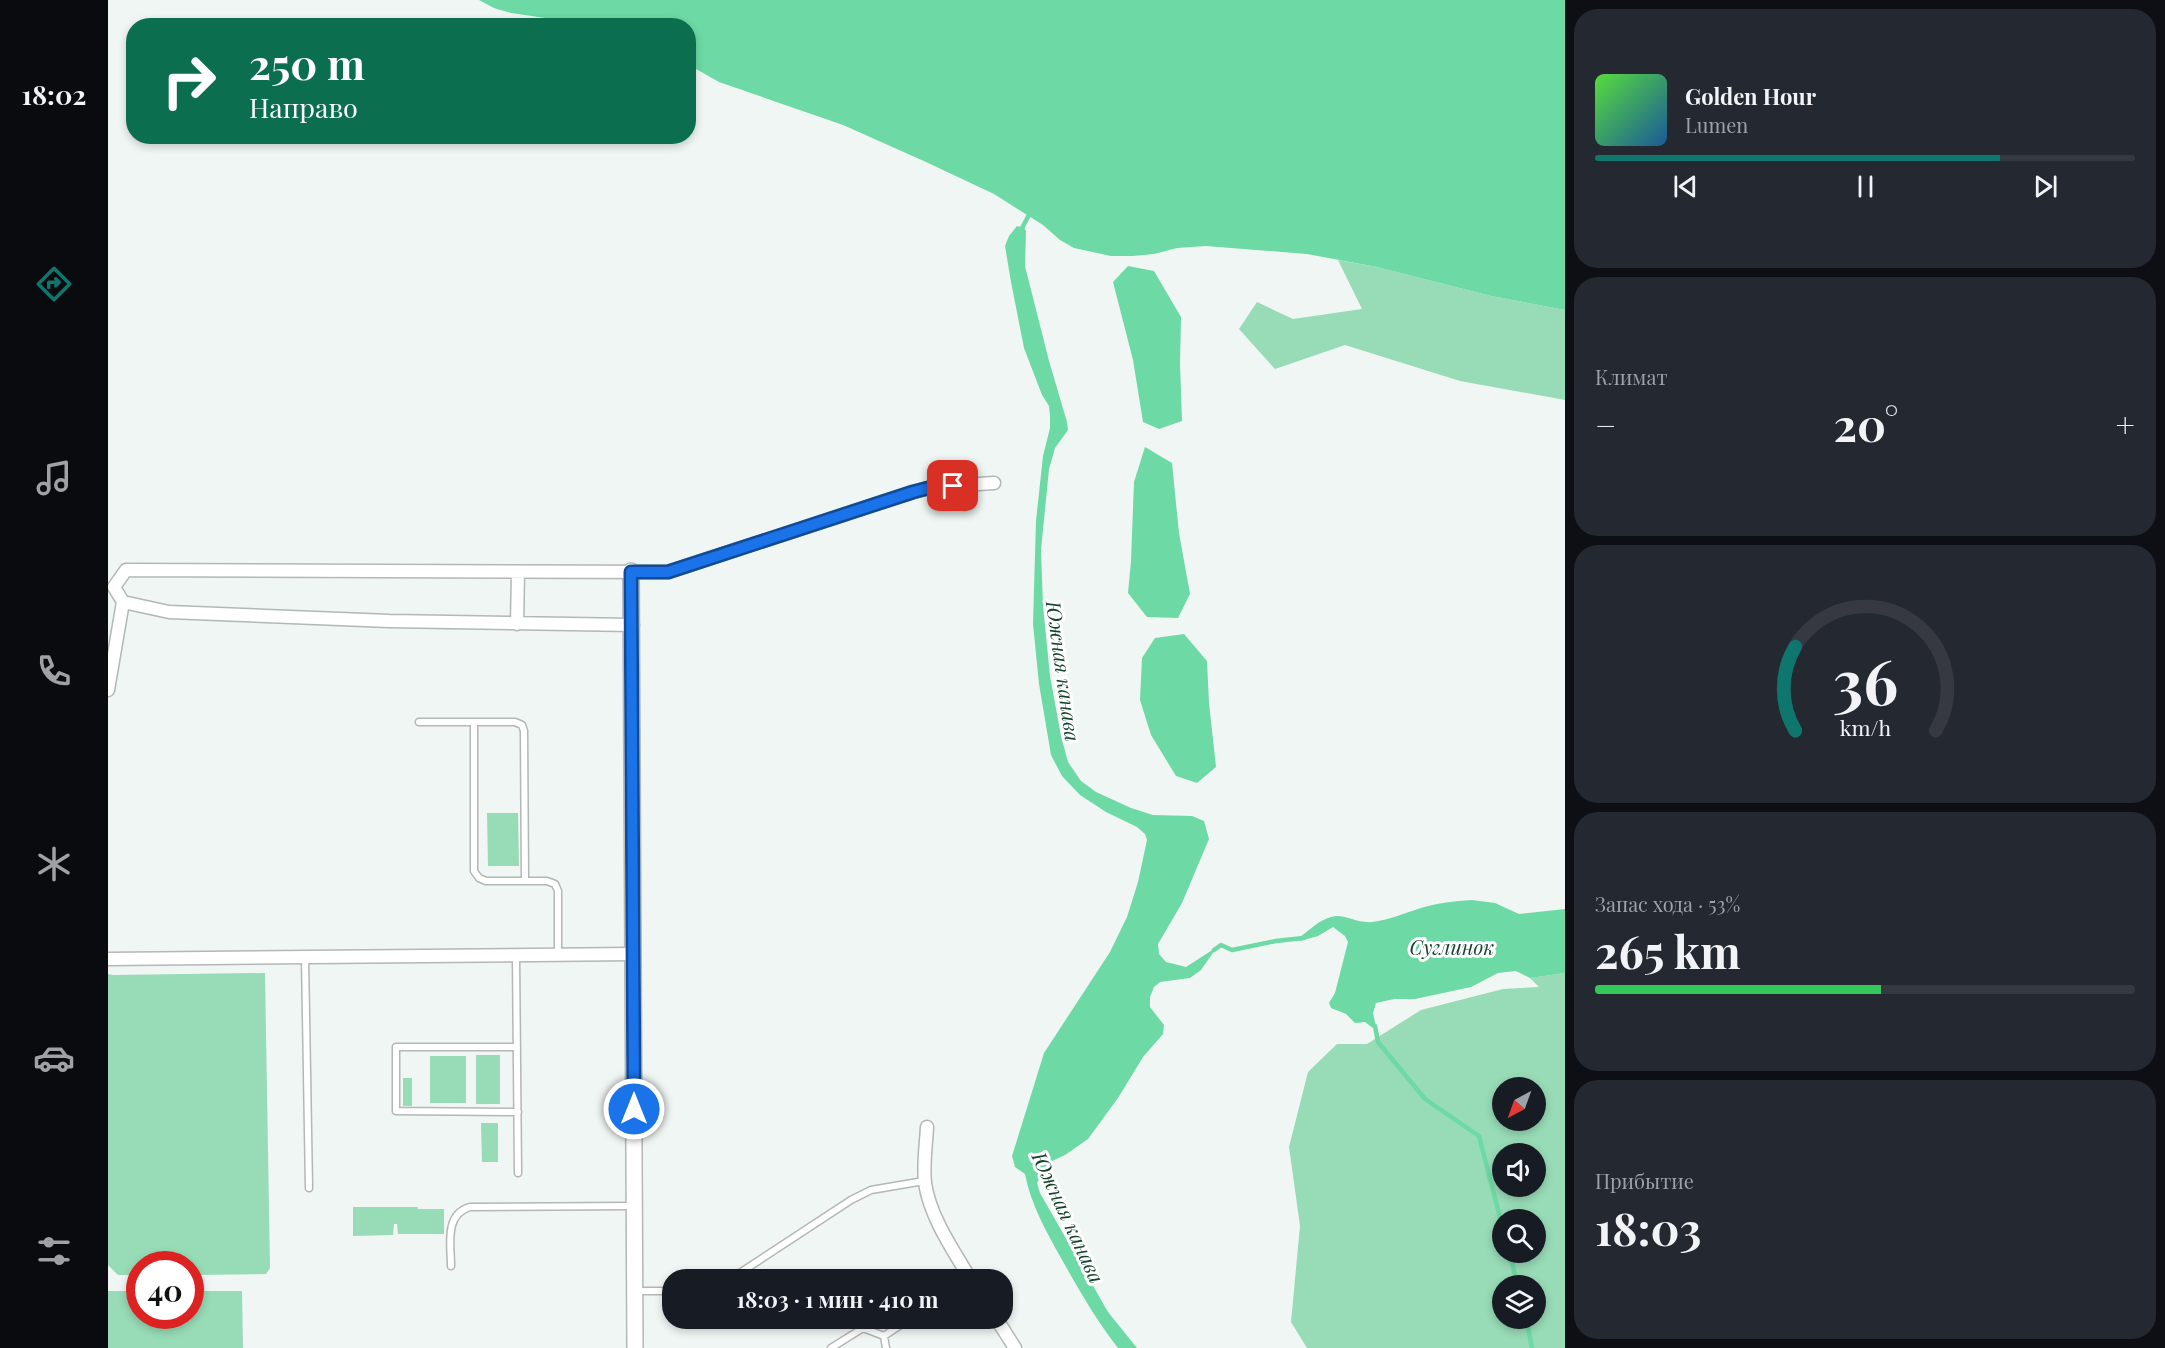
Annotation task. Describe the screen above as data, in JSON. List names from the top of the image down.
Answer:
{
  "water": ["Южная канава", "Суглинок"],
  "north": "bottom left",
  "page": {
    "tabs": "18:02",
    "turn": ["250 m", "Направо"],
    "song": ["Golden Hour", "Lumen"],
    "tile": [
      "Климат",
      ["Запас хода · 53%", "265 km"],
      ["Прибытие", "18:03"]
    ],
    "heat": ["−", "20°", "+"],
    "limit": "40",
    "trip": "18:03 · 1 мин · 410 m",
    "gauge": ["36", "km/h"]
  }
}
